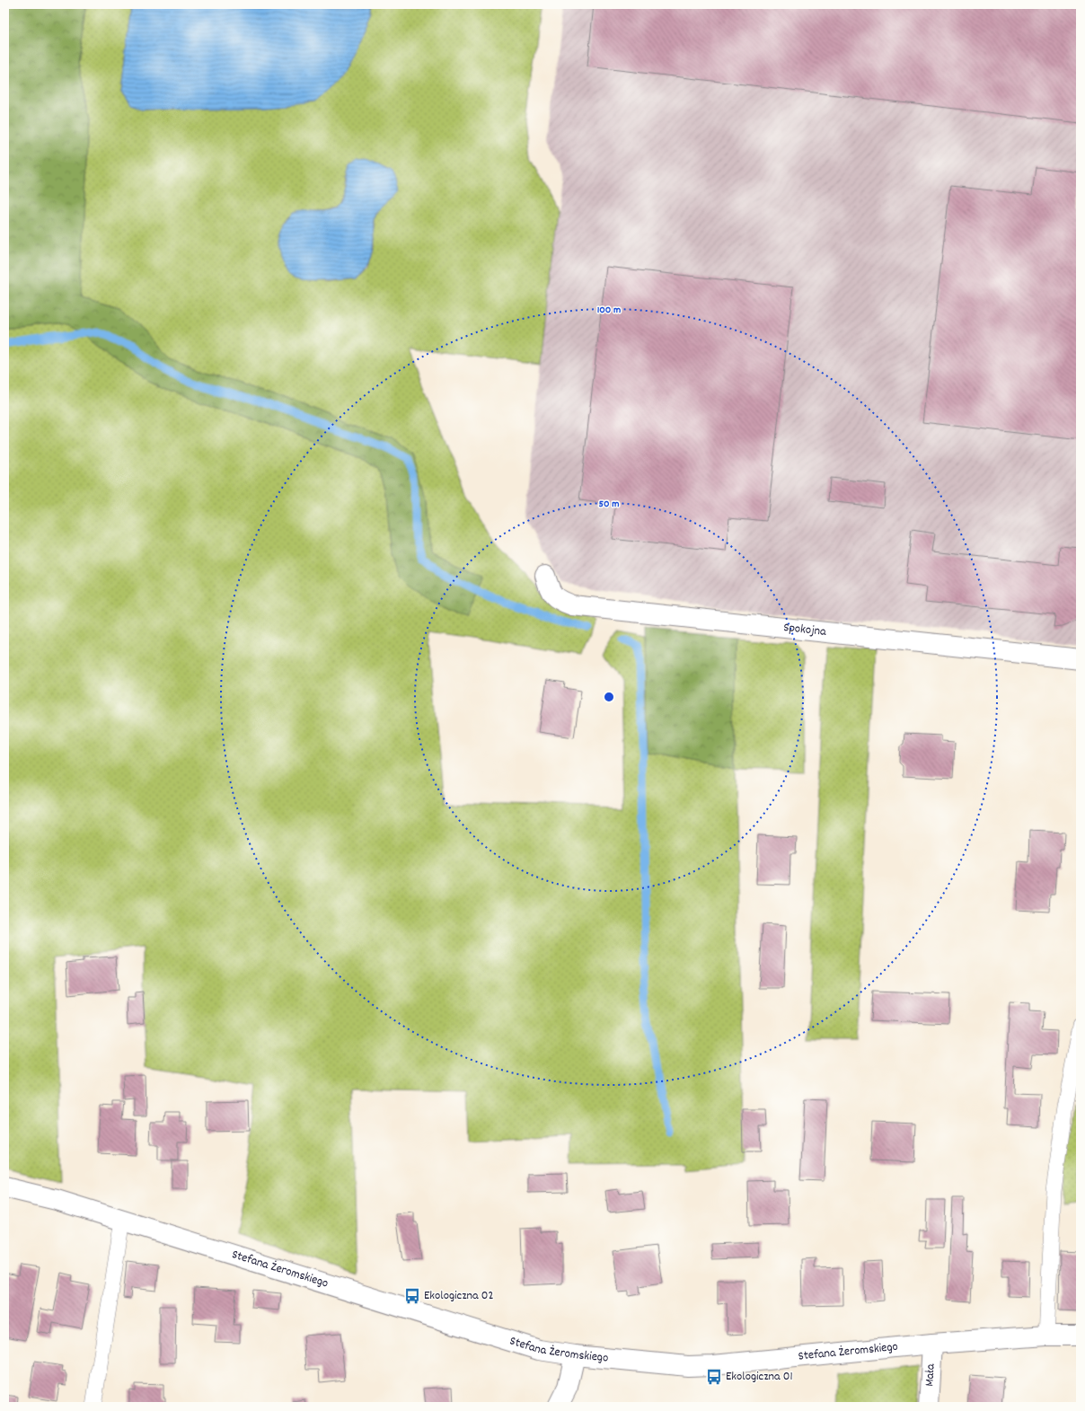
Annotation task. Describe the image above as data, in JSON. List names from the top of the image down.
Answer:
{
  "streets": {
    "street": ["Spokojna", "Stefana Żeromskiego", "Mała"]
  },
  "crossings": [
    ["Stefana Żeromskiego", "Mała"]
  ],
  "places": {
    "bus stop": ["Ekologiczna 02", "Ekologiczna 01"]
  },
  "rings": ["100 m", "50 m"]
}
